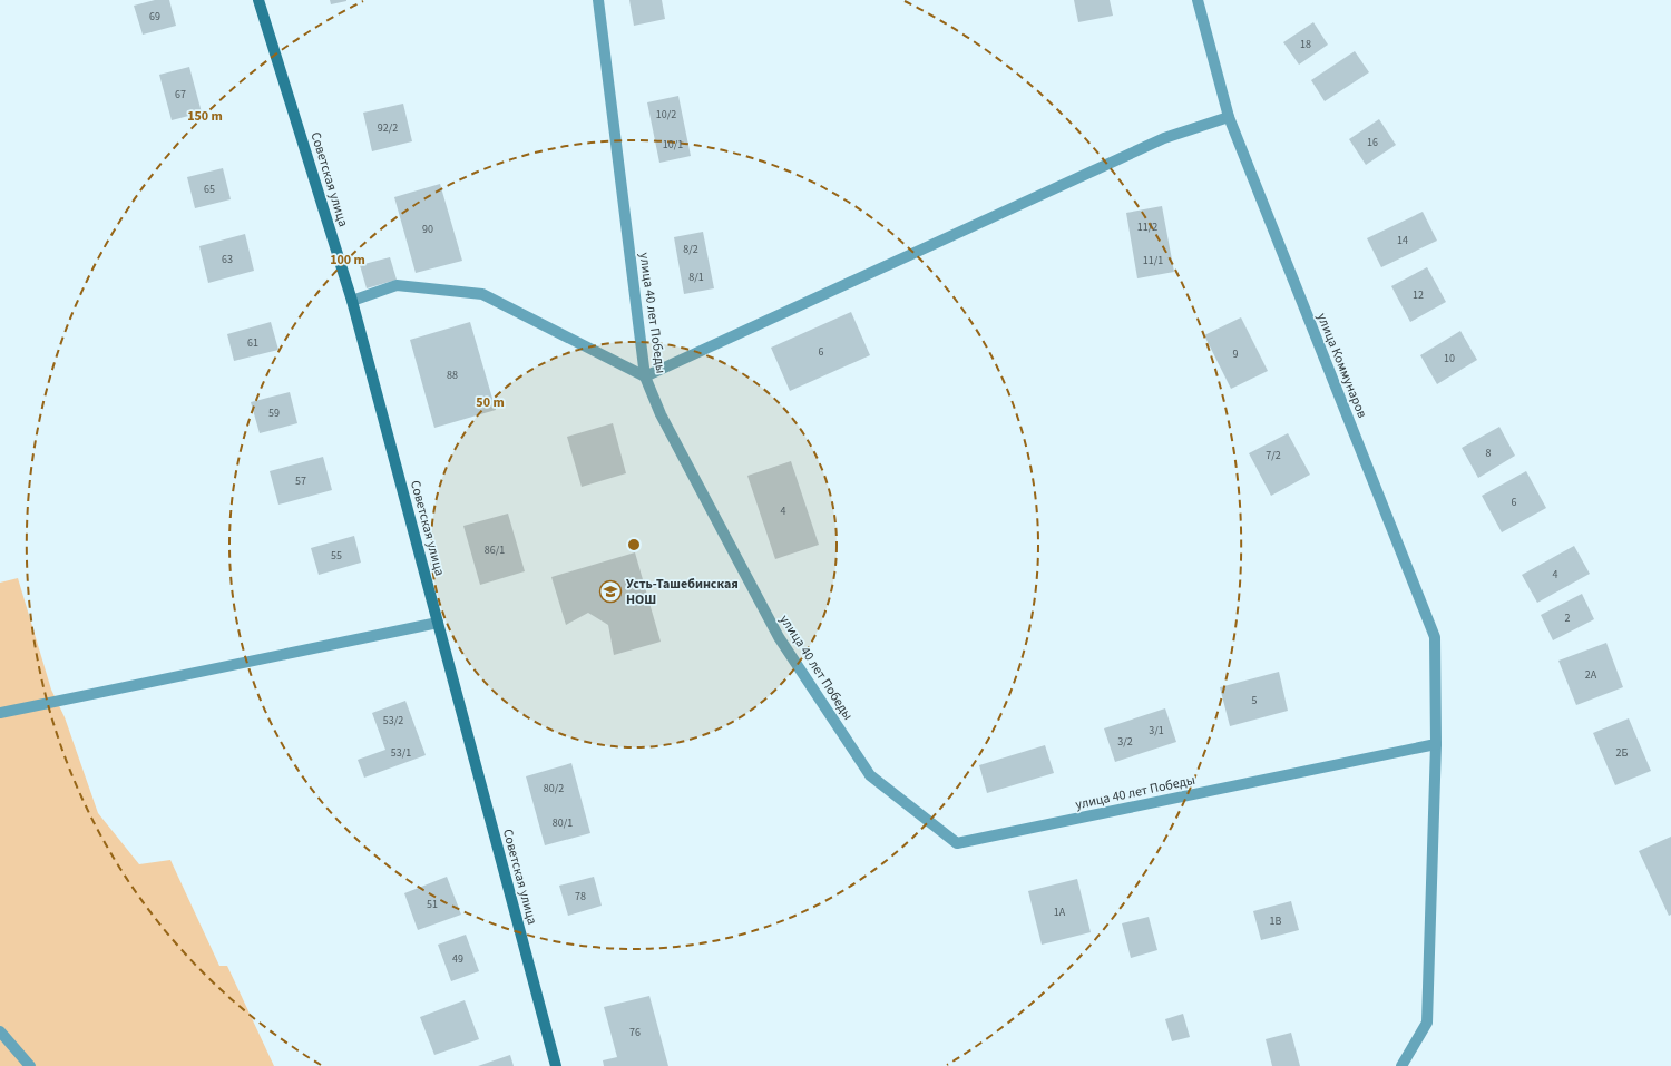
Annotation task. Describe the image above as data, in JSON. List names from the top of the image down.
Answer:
{
  "streets": {
    "street": ["Советская улица", "улица 40 лет Победы", "улица Коммунаров"]
  },
  "crossings": [
    ["улица 40 лет Победы", "улица Коммунаров"]
  ],
  "places": {
    "school or university": ["Усть-Ташебинская НОШ"]
  },
  "house_numbers": [
    "69",
    "18",
    "67",
    "10/2",
    "92/2",
    "16",
    "10/1",
    "65",
    "11/2",
    "90",
    "14",
    "8/2",
    "63",
    "11/1",
    "8/1",
    "12",
    "61",
    "6",
    "9",
    "10",
    "88",
    "59",
    "8",
    "7/2",
    "57",
    "6",
    "4",
    "86/1",
    "55",
    "4",
    "2",
    "2А",
    "5",
    "53/2",
    "3/1",
    "3/2",
    "53/1",
    "2Б",
    "80/2",
    "80/1",
    "78",
    "51",
    "1А",
    "1В",
    "49",
    "76"
  ],
  "rings": ["150 m", "100 m", "50 m"]
}
